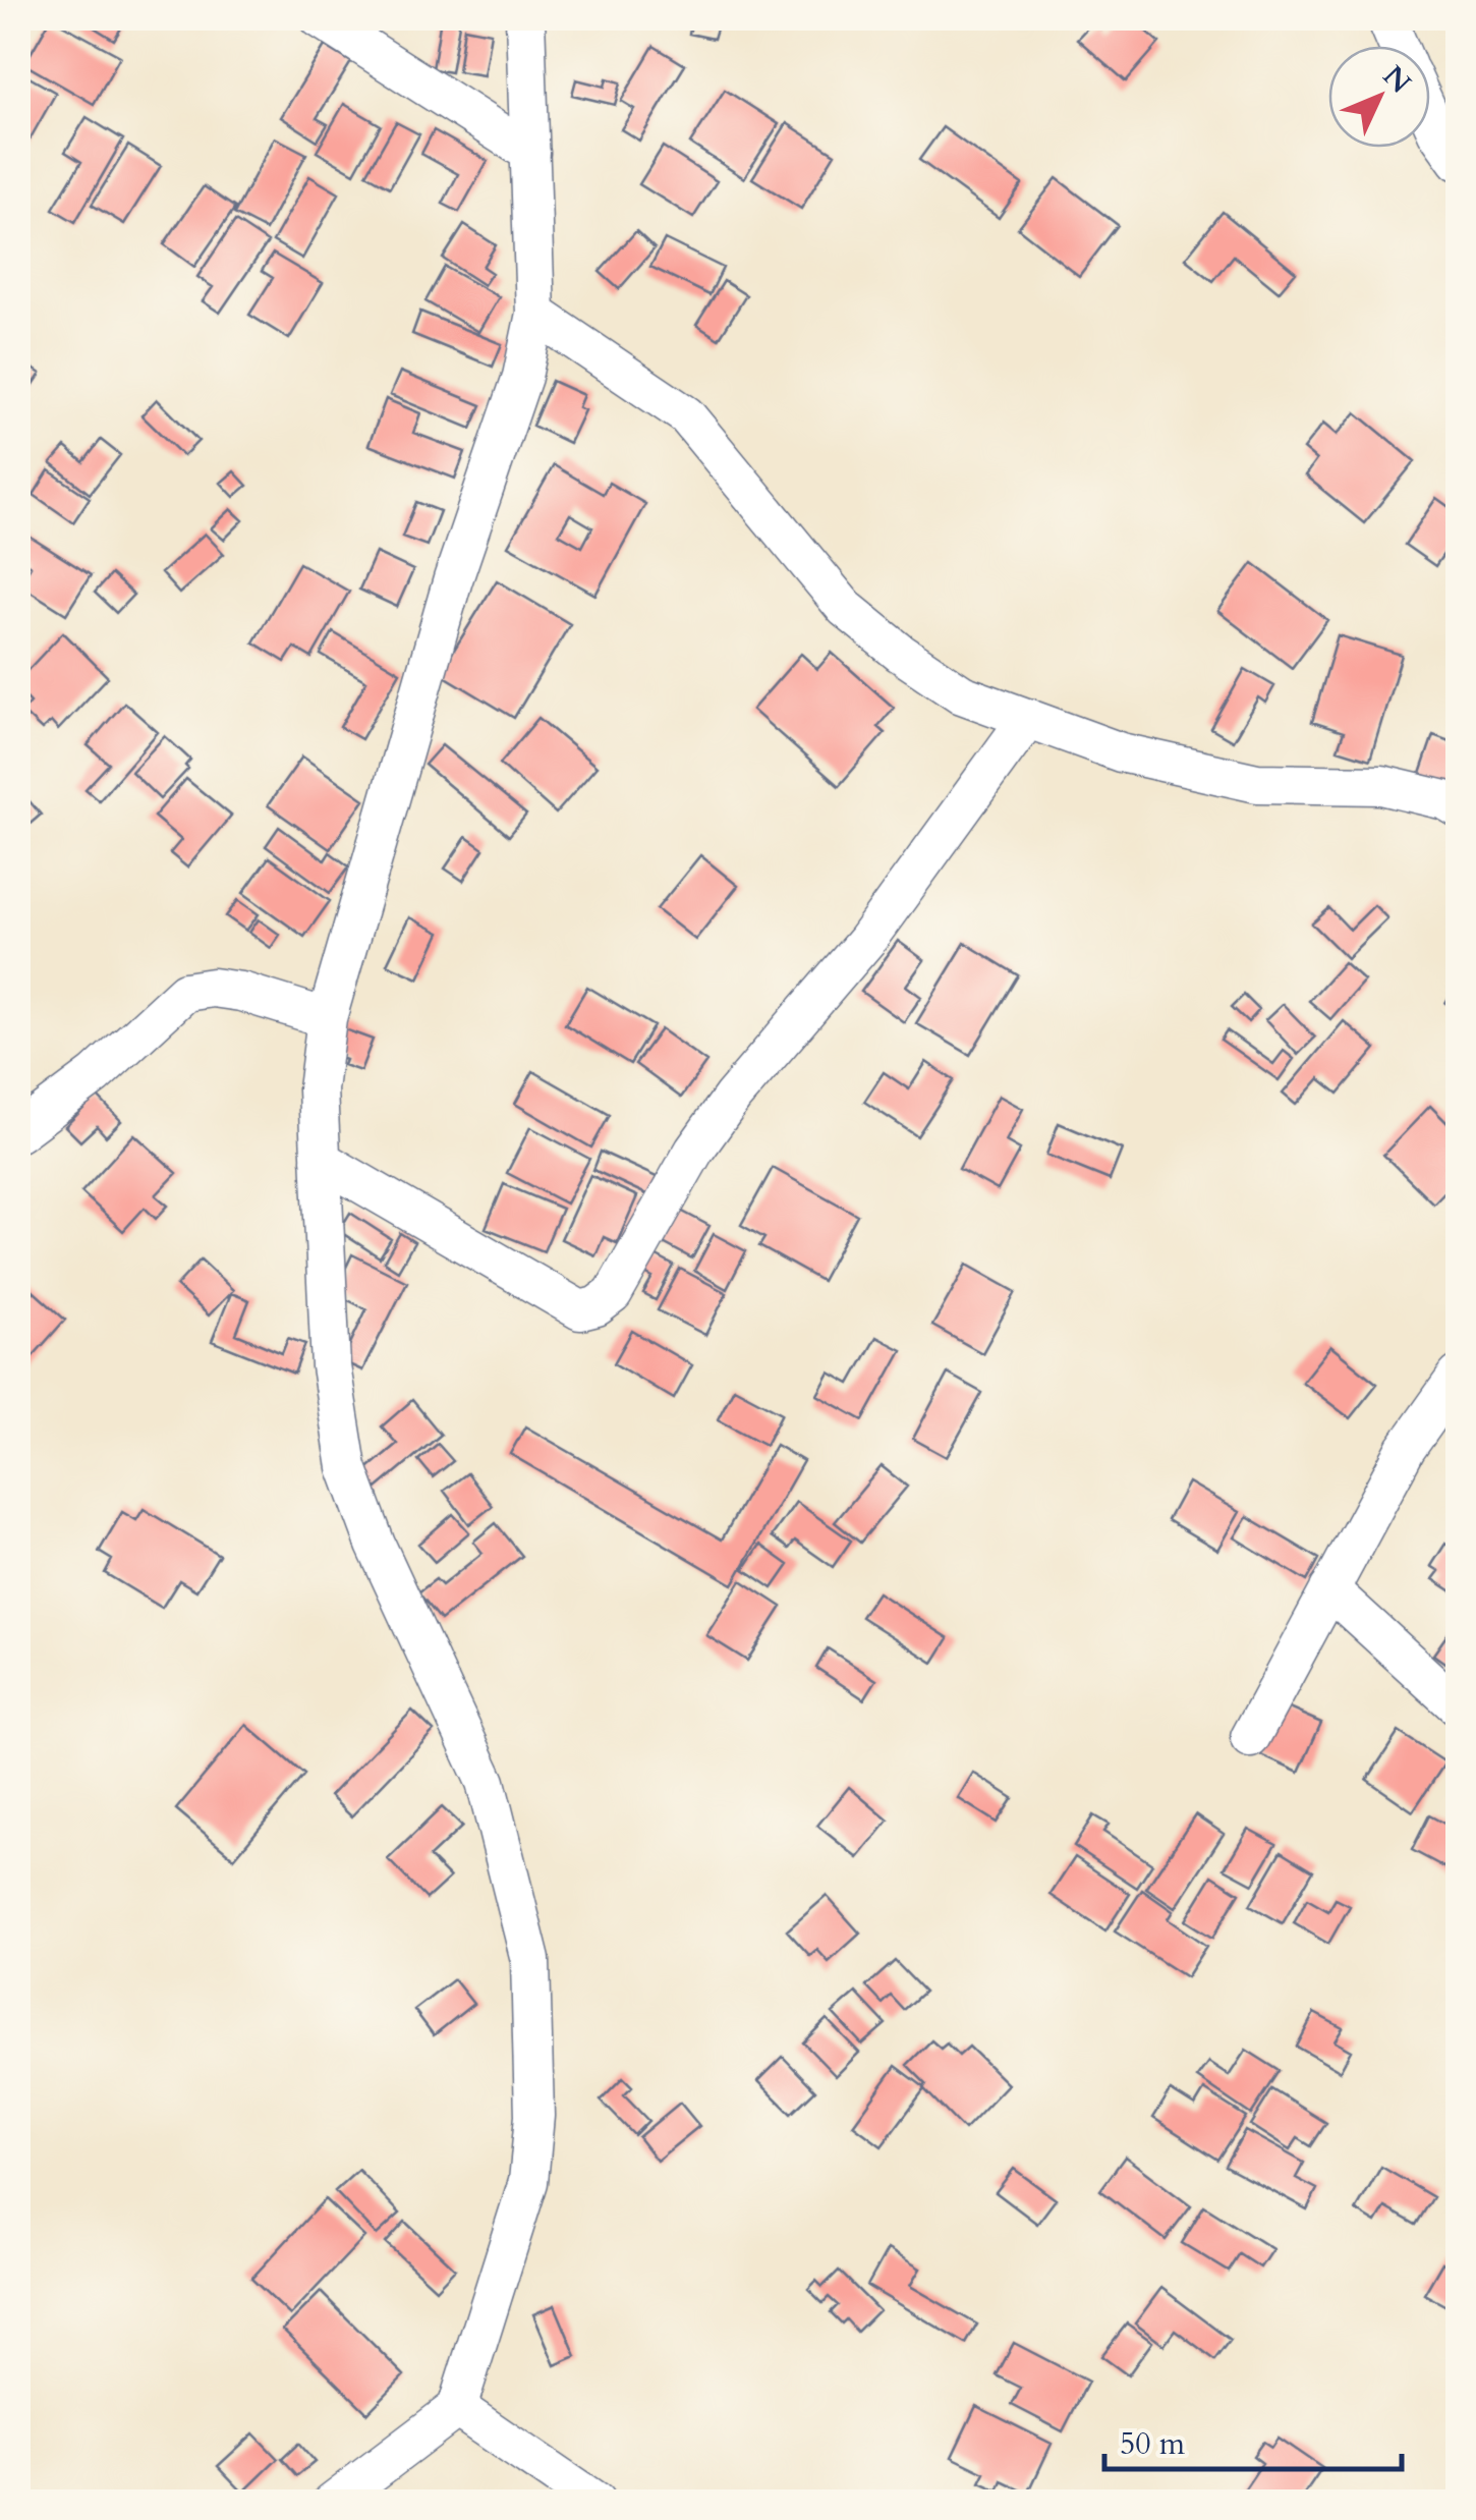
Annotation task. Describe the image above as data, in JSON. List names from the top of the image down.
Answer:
{
  "scale_bar": "50 m",
  "north": "top right"
}
